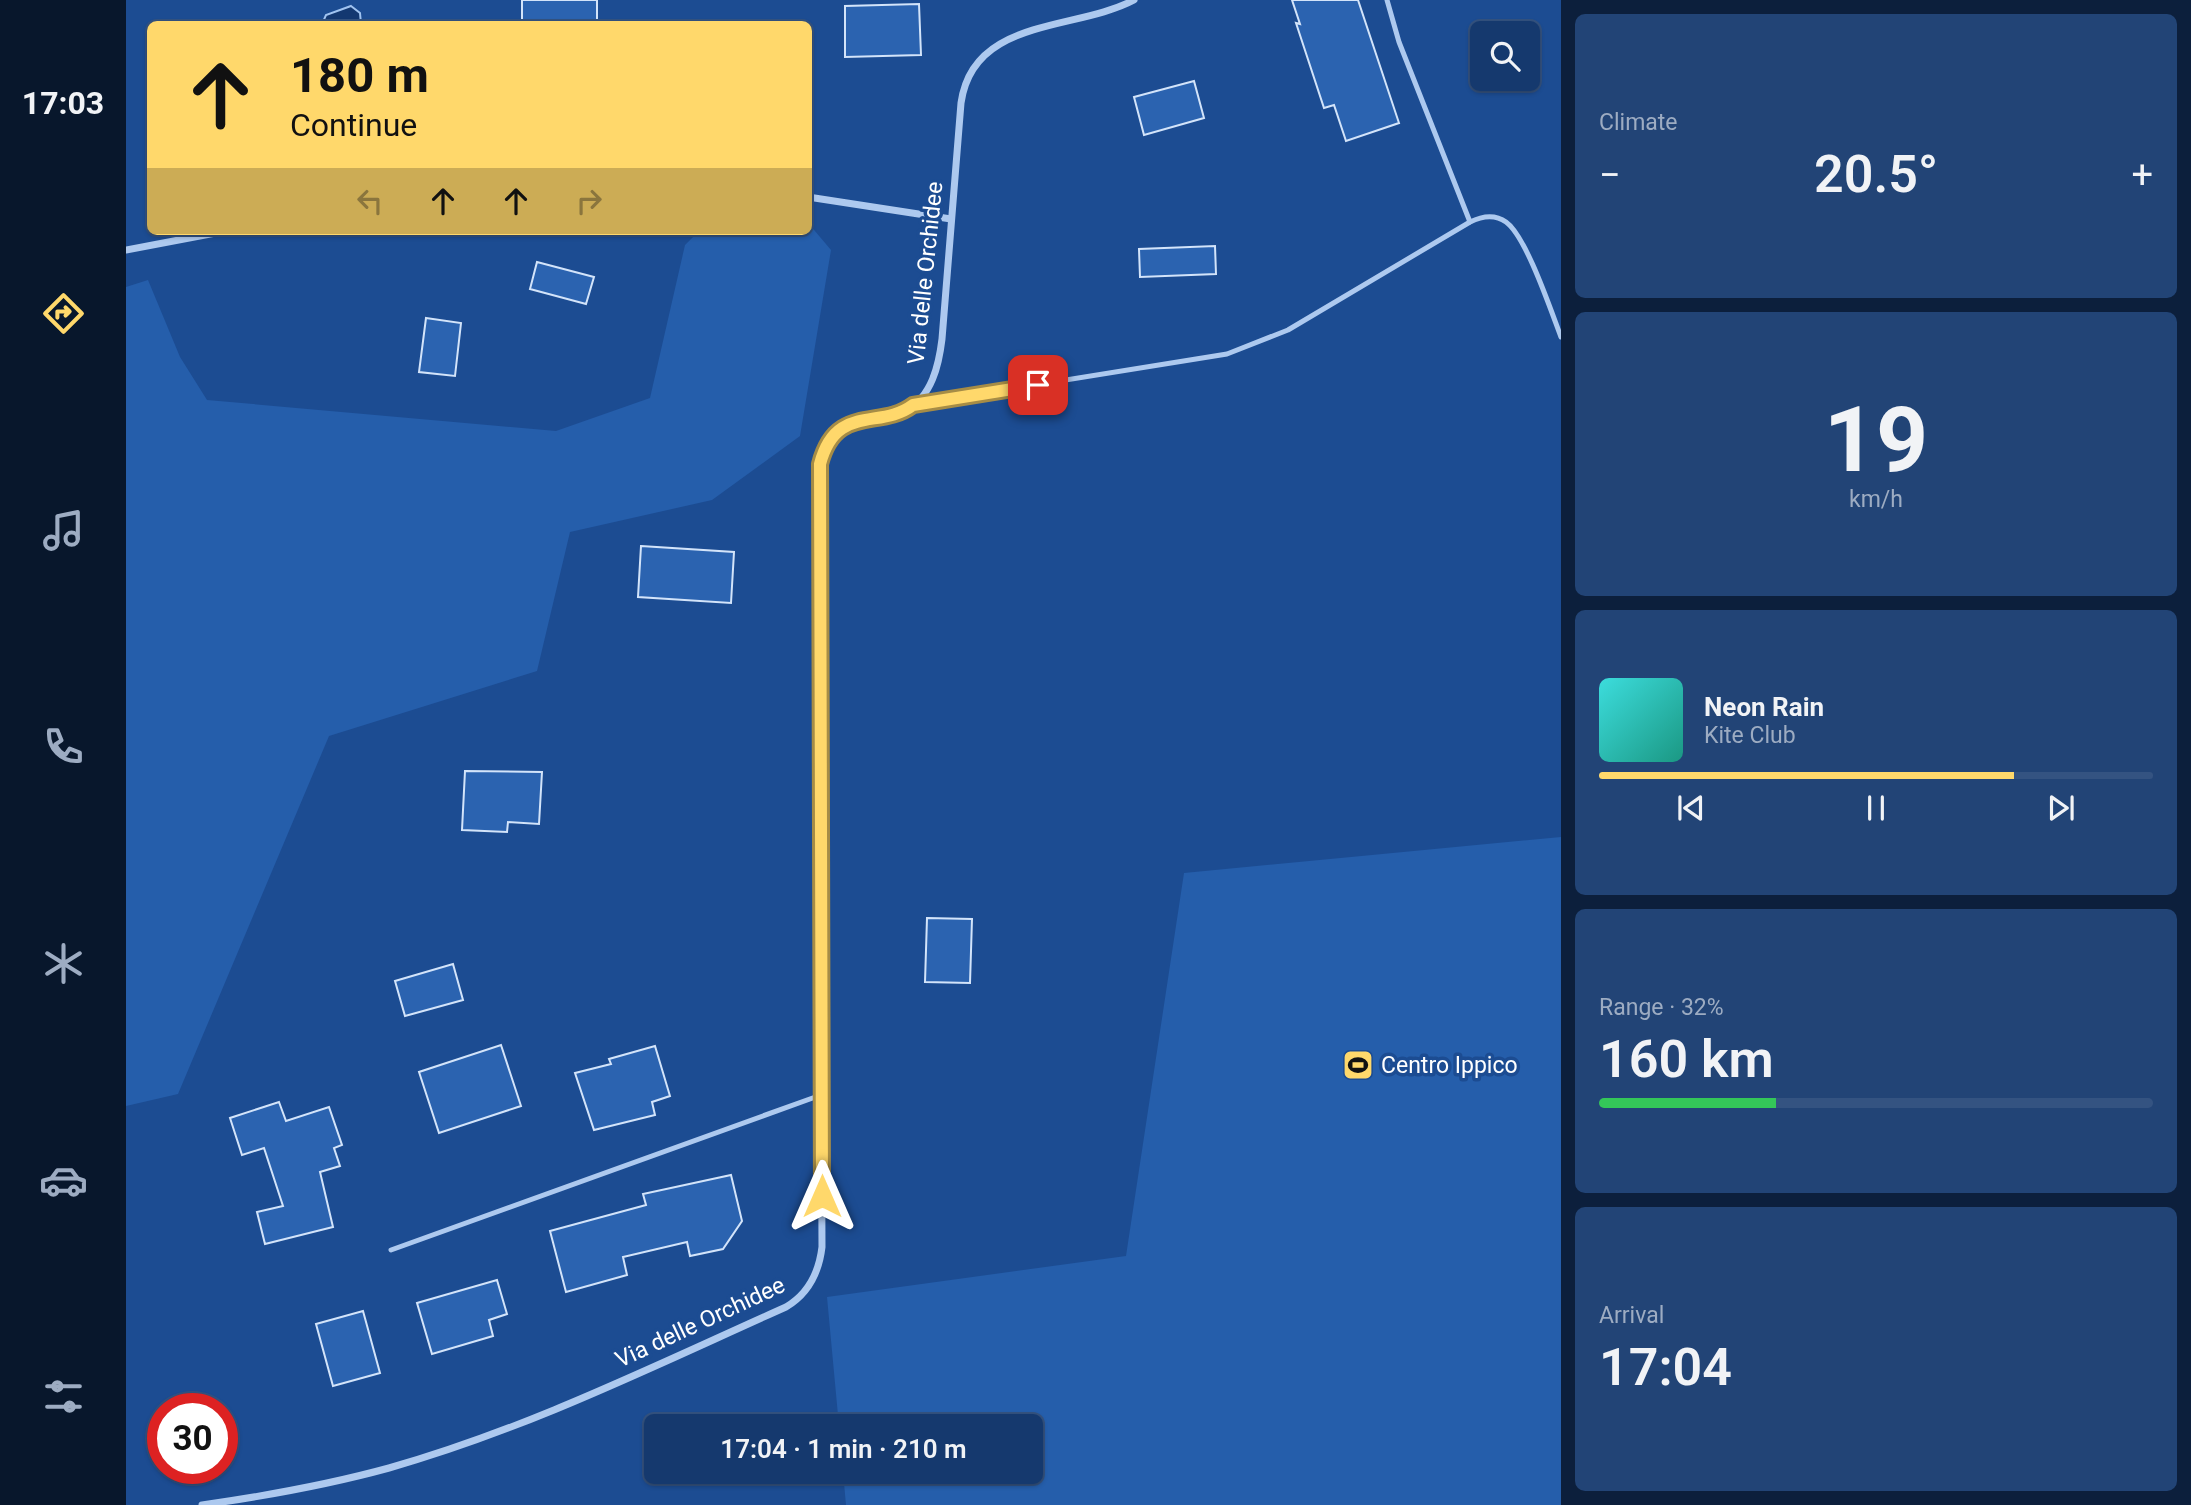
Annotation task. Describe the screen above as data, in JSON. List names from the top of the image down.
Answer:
{
  "streets": {
    "street": ["Via delle Orchidee"]
  },
  "places": {
    "sports": ["Centro Ippico"]
  },
  "page": {
    "tabs": "17:03",
    "tile": [
      "Climate",
      ["19", "km/h"],
      ["Range · 32%", "160 km"],
      ["Arrival", "17:04"]
    ],
    "turn": ["180 m", "Continue"],
    "heat": ["−", "20.5°", "+"],
    "song": ["Neon Rain", "Kite Club"],
    "limit": "30",
    "trip": "17:04 · 1 min · 210 m"
  }
}
